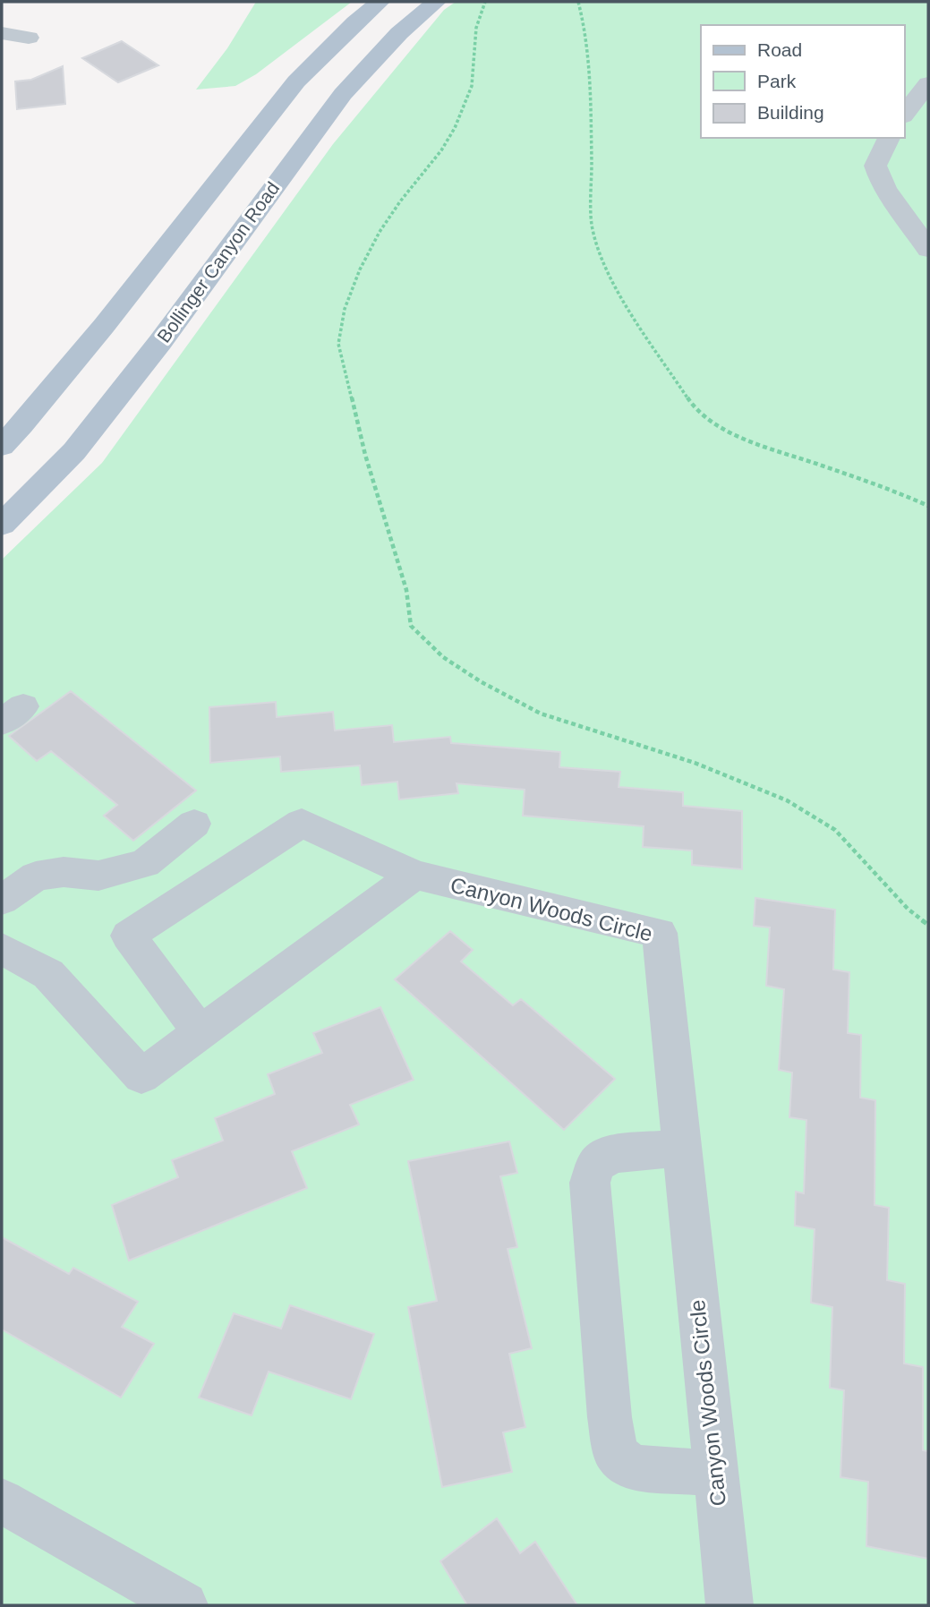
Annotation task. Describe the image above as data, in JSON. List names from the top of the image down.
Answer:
{
  "streets": {
    "main road": ["Bollinger Canyon Road"],
    "street": ["Canyon Woods Circle"]
  },
  "legend": ["Road", "Park", "Building"]
}
